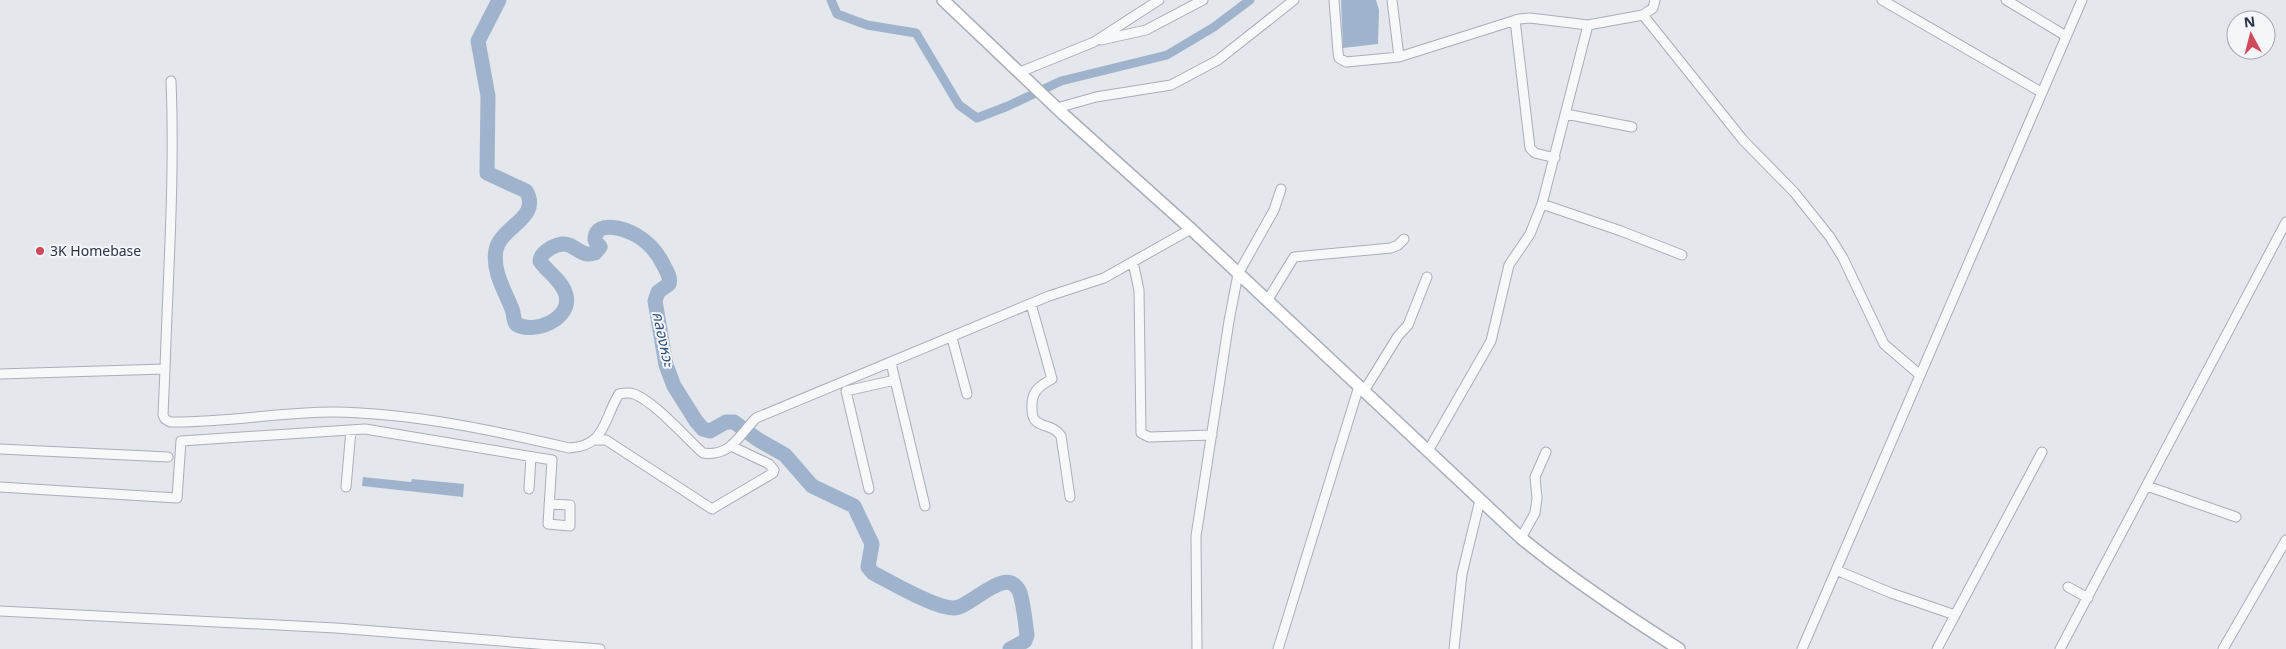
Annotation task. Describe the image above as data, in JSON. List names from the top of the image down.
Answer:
{
  "water": ["คลองหวะ"],
  "places": ["3K Homebase"],
  "north": "top"
}
